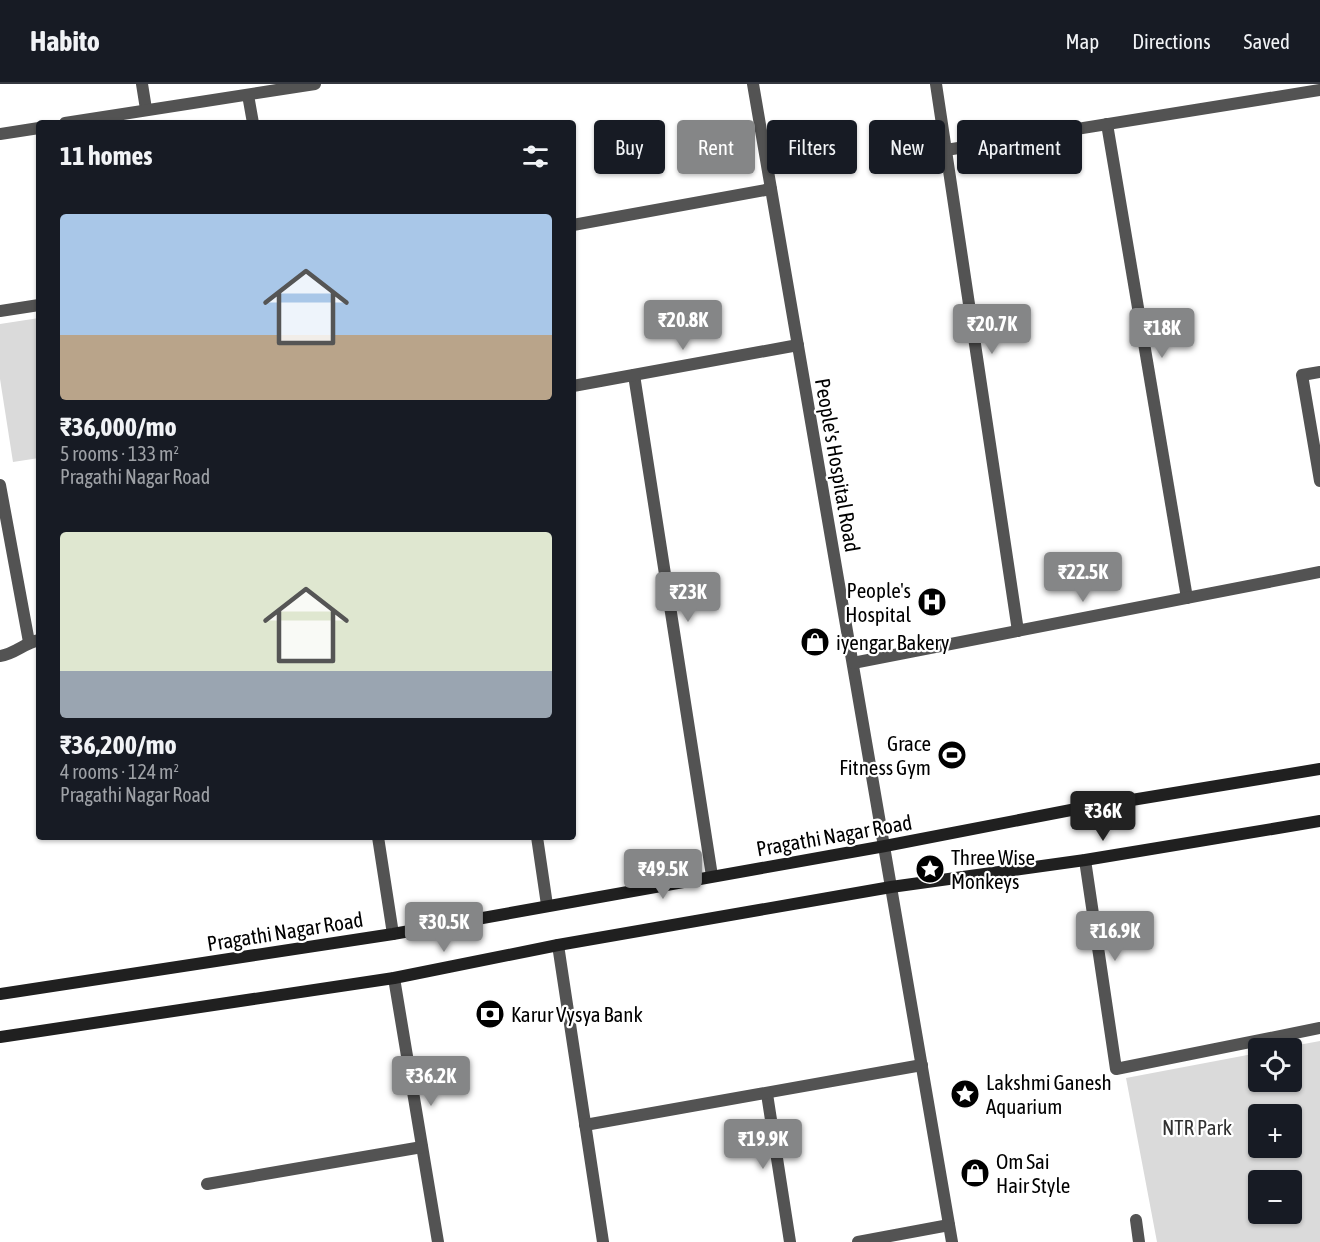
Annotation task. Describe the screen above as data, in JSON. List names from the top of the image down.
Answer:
{
  "streets": {
    "main road": ["Pragathi Nagar Road"],
    "street": ["People's Hospital Road"]
  },
  "crossings": [
    ["People's Hospital Road", "Pragathi Nagar Road"]
  ],
  "parks": ["NTR Park"],
  "places": {
    "hospital": ["People's Hospital"],
    "shop": ["iyengar Bakery", "Om Sai Hair Style"],
    "sports": ["Grace Fitness Gym"],
    "place": ["Three Wise Monkeys", "Lakshmi Ganesh Aquarium"],
    "bank": ["Karur Vysya Bank"]
  },
  "page": {
    "header": "Habito",
    "nav": ["Map", "Directions", "Saved"],
    "chip": [
      "Buy",
      "Rent",
      "Filters",
      "New",
      "Apartment"
    ],
    "heading": "11 homes",
    "list": [
      {
        "name": "₹36,000/mo",
        "note": "5 rooms · 133 m² · Pragathi Nagar Road"
      },
      {
        "name": "₹36,200/mo",
        "note": "4 rooms · 124 m² · Pragathi Nagar Road"
      }
    ],
    "price": [
      "₹20.8K",
      "₹20.7K",
      "₹18K",
      "₹22.5K",
      "₹23K",
      "₹36K",
      "₹49.5K",
      "₹30.5K",
      "₹16.9K",
      "₹36.2K",
      "₹19.9K"
    ],
    "map_buttons": ["+", "−"]
  }
}
